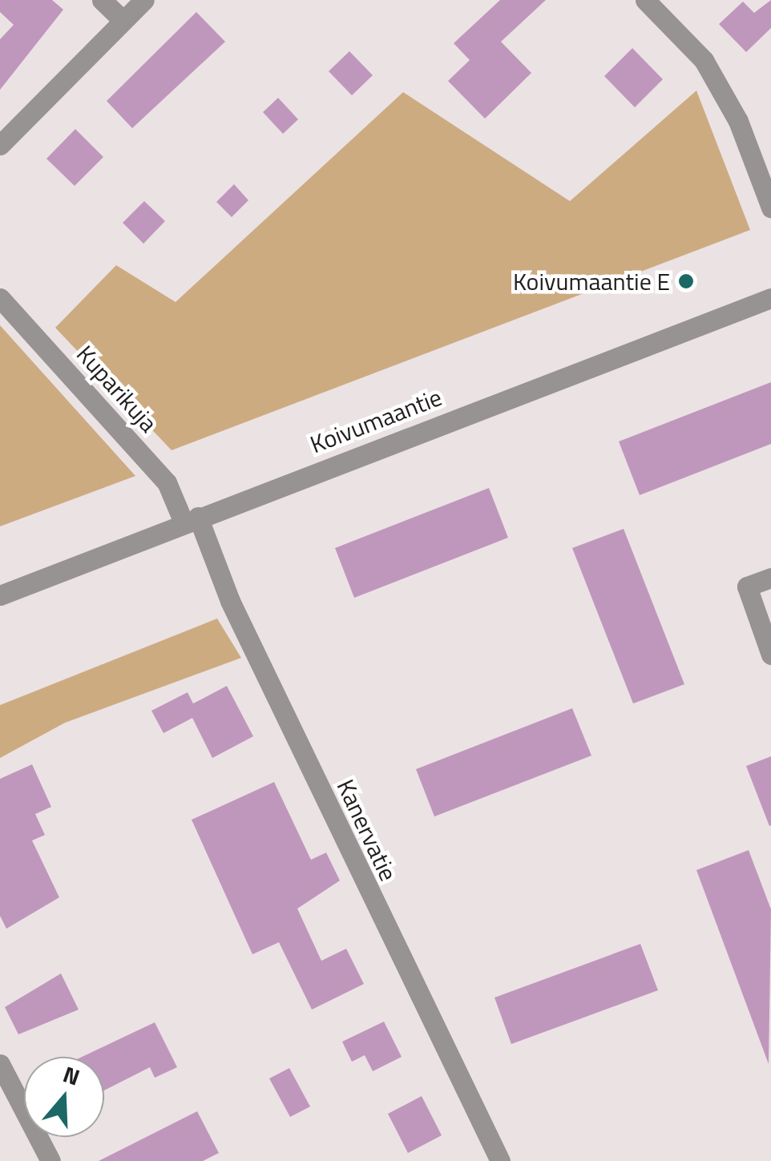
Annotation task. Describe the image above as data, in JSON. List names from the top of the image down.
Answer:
{
  "streets": {
    "street": ["Kuparikuja", "Koivumaantie", "Kanervatie"]
  },
  "crossings": [
    ["Kuparikuja", "Koivumaantie"],
    ["Kuparikuja", "Kanervatie"],
    ["Koivumaantie", "Kanervatie"]
  ],
  "places": ["Koivumaantie E"],
  "north": "top"
}
